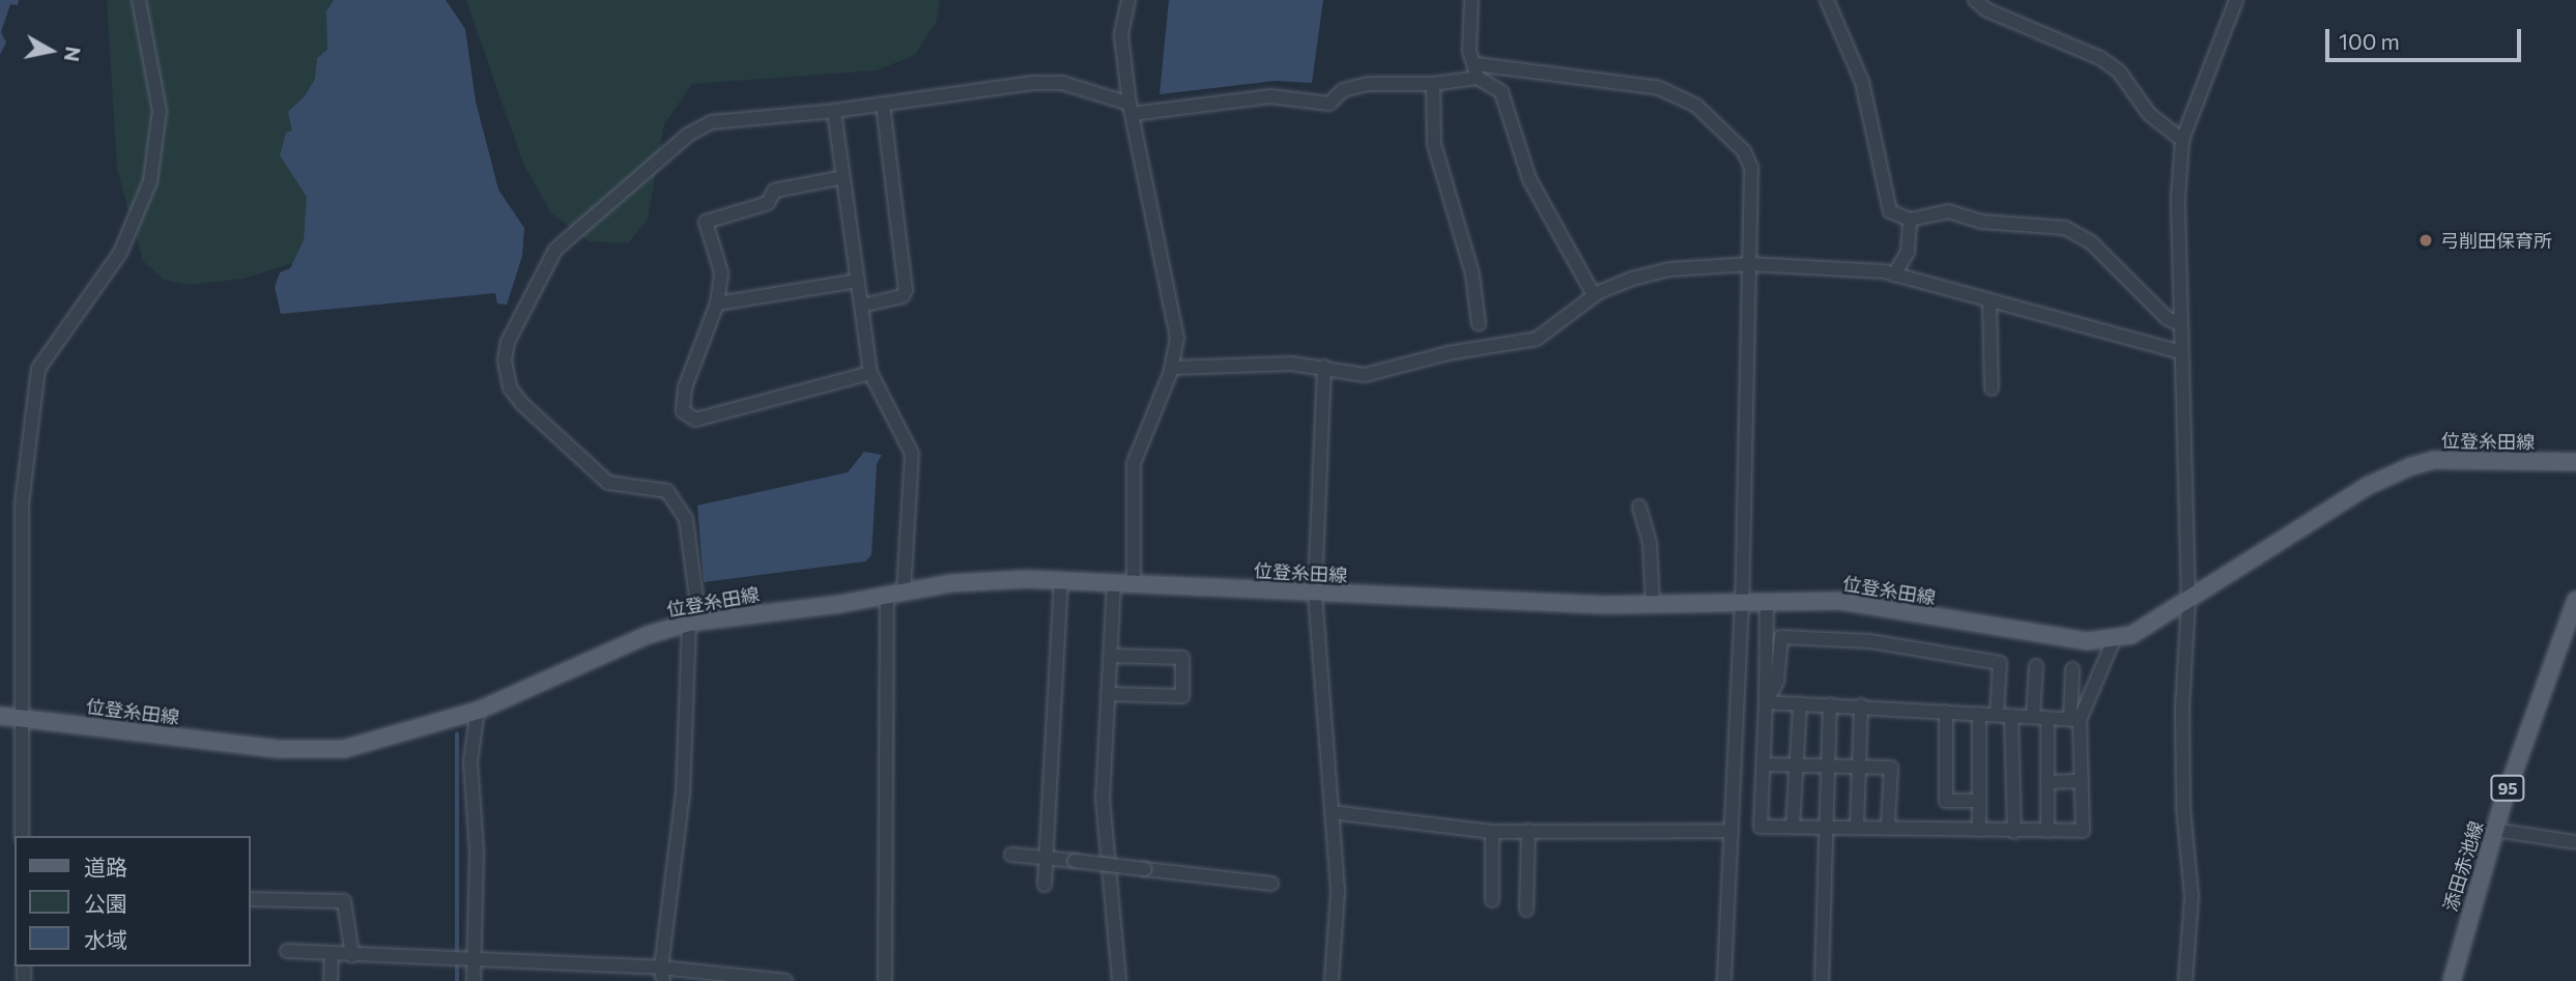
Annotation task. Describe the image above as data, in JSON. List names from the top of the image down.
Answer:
{
  "streets": {
    "main road": ["位登糸田線", "95", "添田赤池線"]
  },
  "places": ["弓削田保育所"],
  "legend": ["道路", "公園", "水域"],
  "scale_bar": "100 m",
  "north": "right"
}
